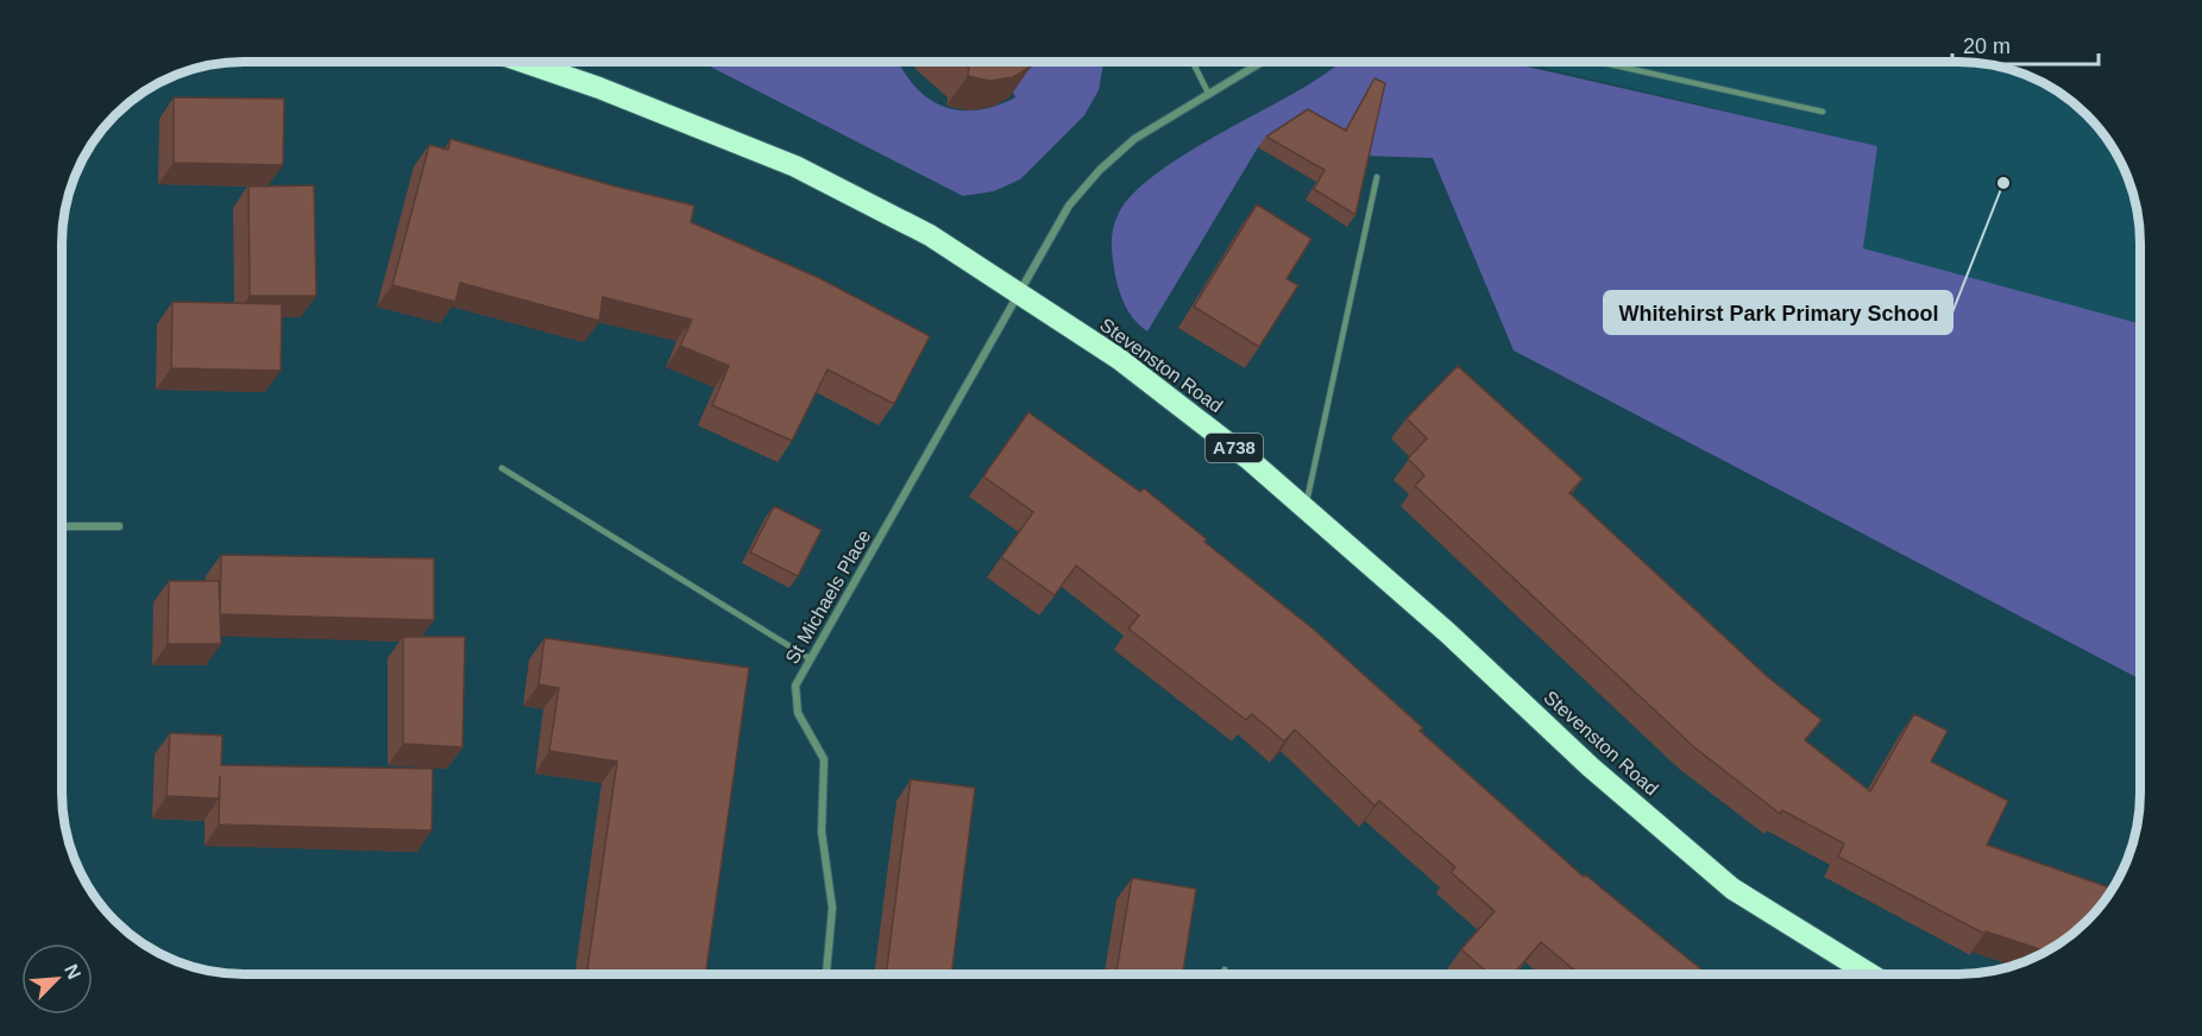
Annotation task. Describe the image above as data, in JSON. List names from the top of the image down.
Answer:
{
  "streets": {
    "highway": ["Stevenston Road", "A738"],
    "street": ["St Michaels Place"]
  },
  "crossings": [
    ["Stevenston Road", "St Michaels Place"]
  ],
  "places": ["Whitehirst Park Primary School"],
  "scale_bar": "20 m",
  "north": "top right"
}
